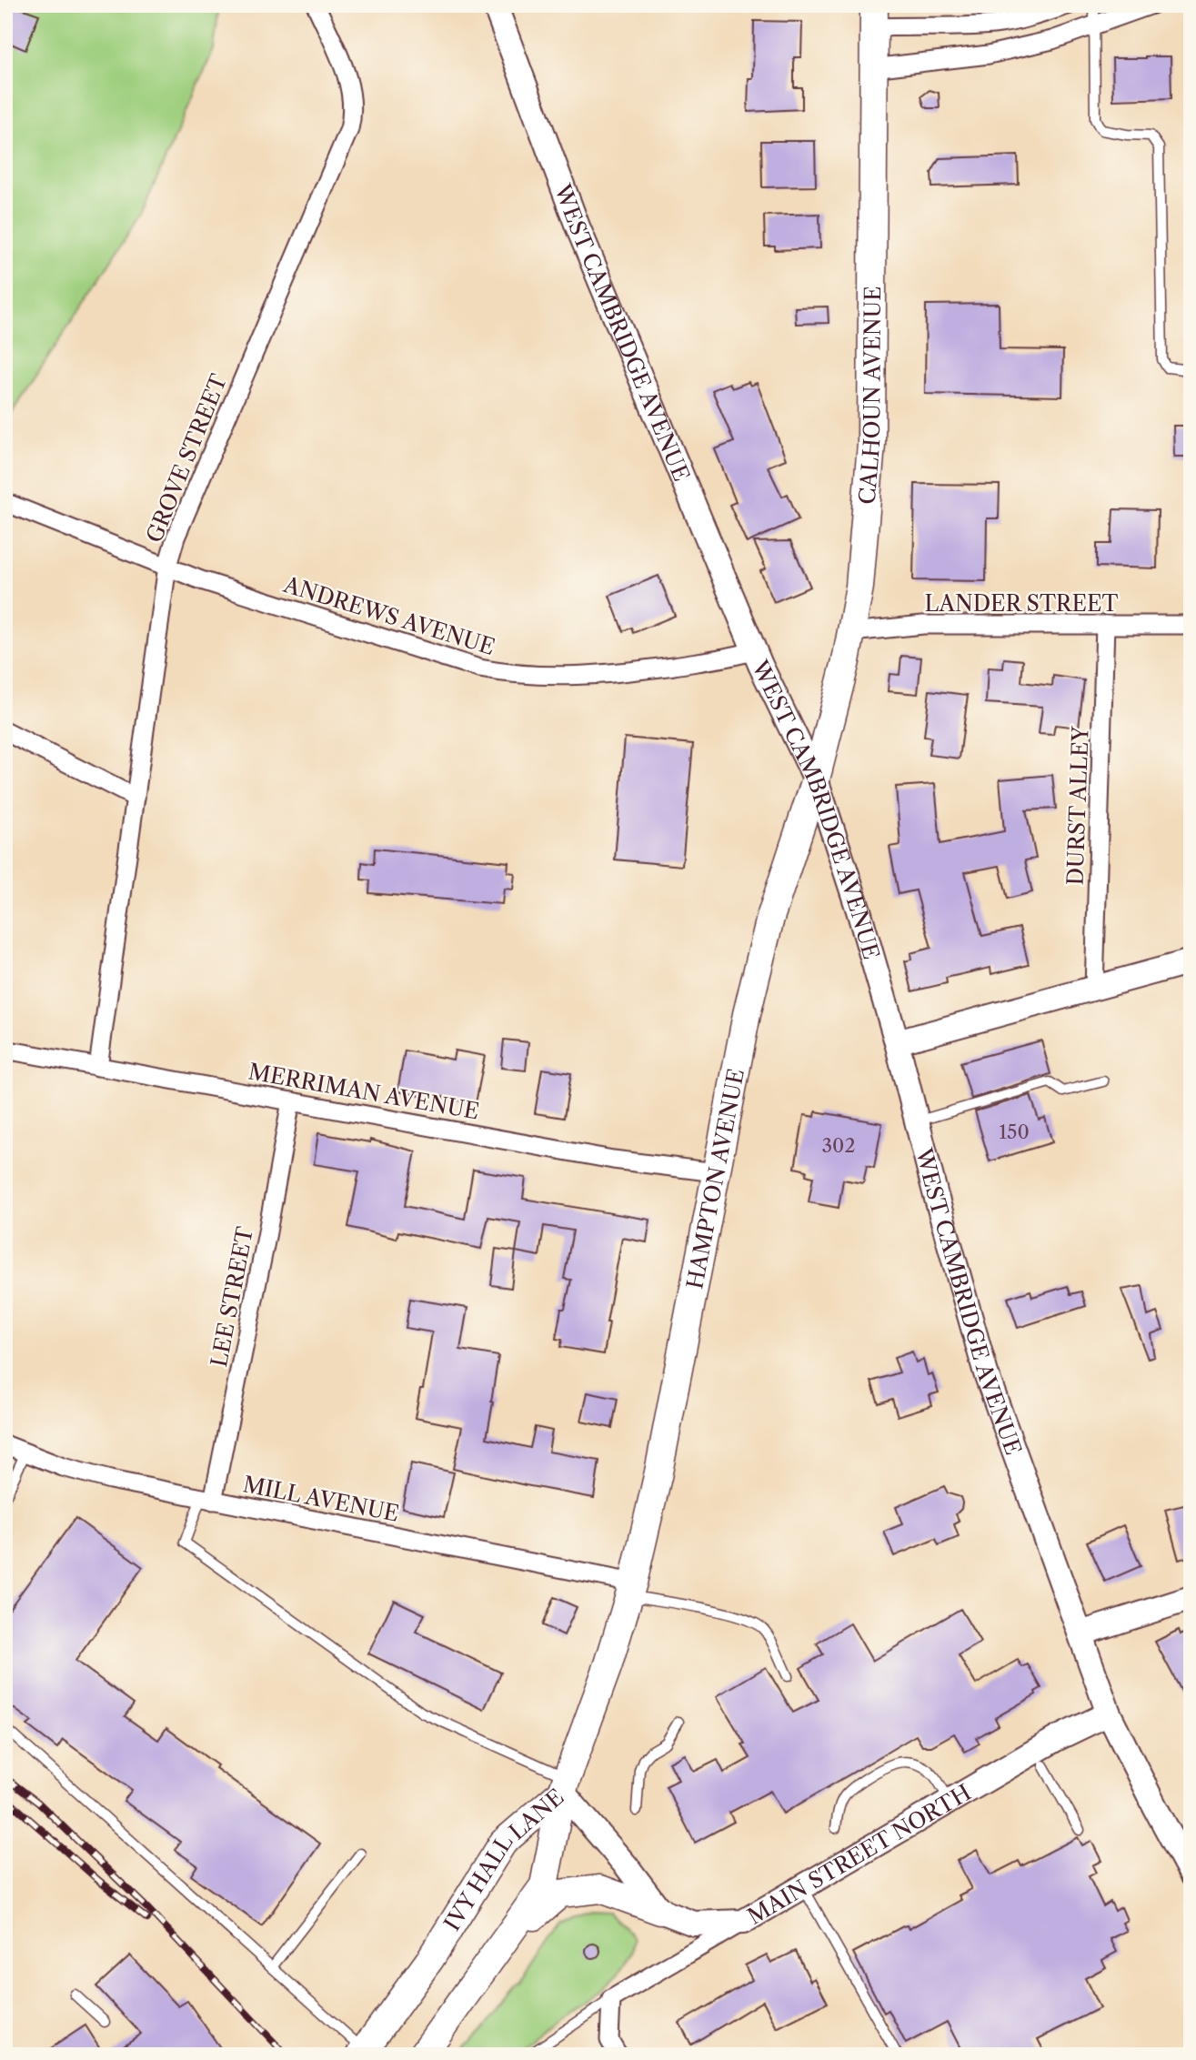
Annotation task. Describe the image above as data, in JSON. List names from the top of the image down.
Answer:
{
  "streets": {
    "main road": [
      "WEST CAMBRIDGE AVENUE",
      "CALHOUN AVENUE",
      "HAMPTON AVENUE",
      "MAIN STREET NORTH",
      "IVY HALL LANE"
    ],
    "street": [
      "GROVE STREET",
      "LANDER STREET",
      "ANDREWS AVENUE",
      "DURST ALLEY",
      "MERRIMAN AVENUE",
      "LEE STREET",
      "MILL AVENUE"
    ]
  },
  "crossings": [
    ["WEST CAMBRIDGE AVENUE", "CALHOUN AVENUE"],
    ["WEST CAMBRIDGE AVENUE", "ANDREWS AVENUE"],
    ["WEST CAMBRIDGE AVENUE", "HAMPTON AVENUE"],
    ["WEST CAMBRIDGE AVENUE", "MAIN STREET NORTH"],
    ["CALHOUN AVENUE", "LANDER STREET"],
    ["CALHOUN AVENUE", "HAMPTON AVENUE"],
    ["GROVE STREET", "ANDREWS AVENUE"],
    ["GROVE STREET", "MERRIMAN AVENUE"],
    ["LANDER STREET", "DURST ALLEY"],
    ["MERRIMAN AVENUE", "HAMPTON AVENUE"],
    ["MERRIMAN AVENUE", "LEE STREET"],
    ["HAMPTON AVENUE", "MILL AVENUE"],
    ["HAMPTON AVENUE", "IVY HALL LANE"],
    ["LEE STREET", "MILL AVENUE"]
  ],
  "house_numbers": ["150", "302"]
}
